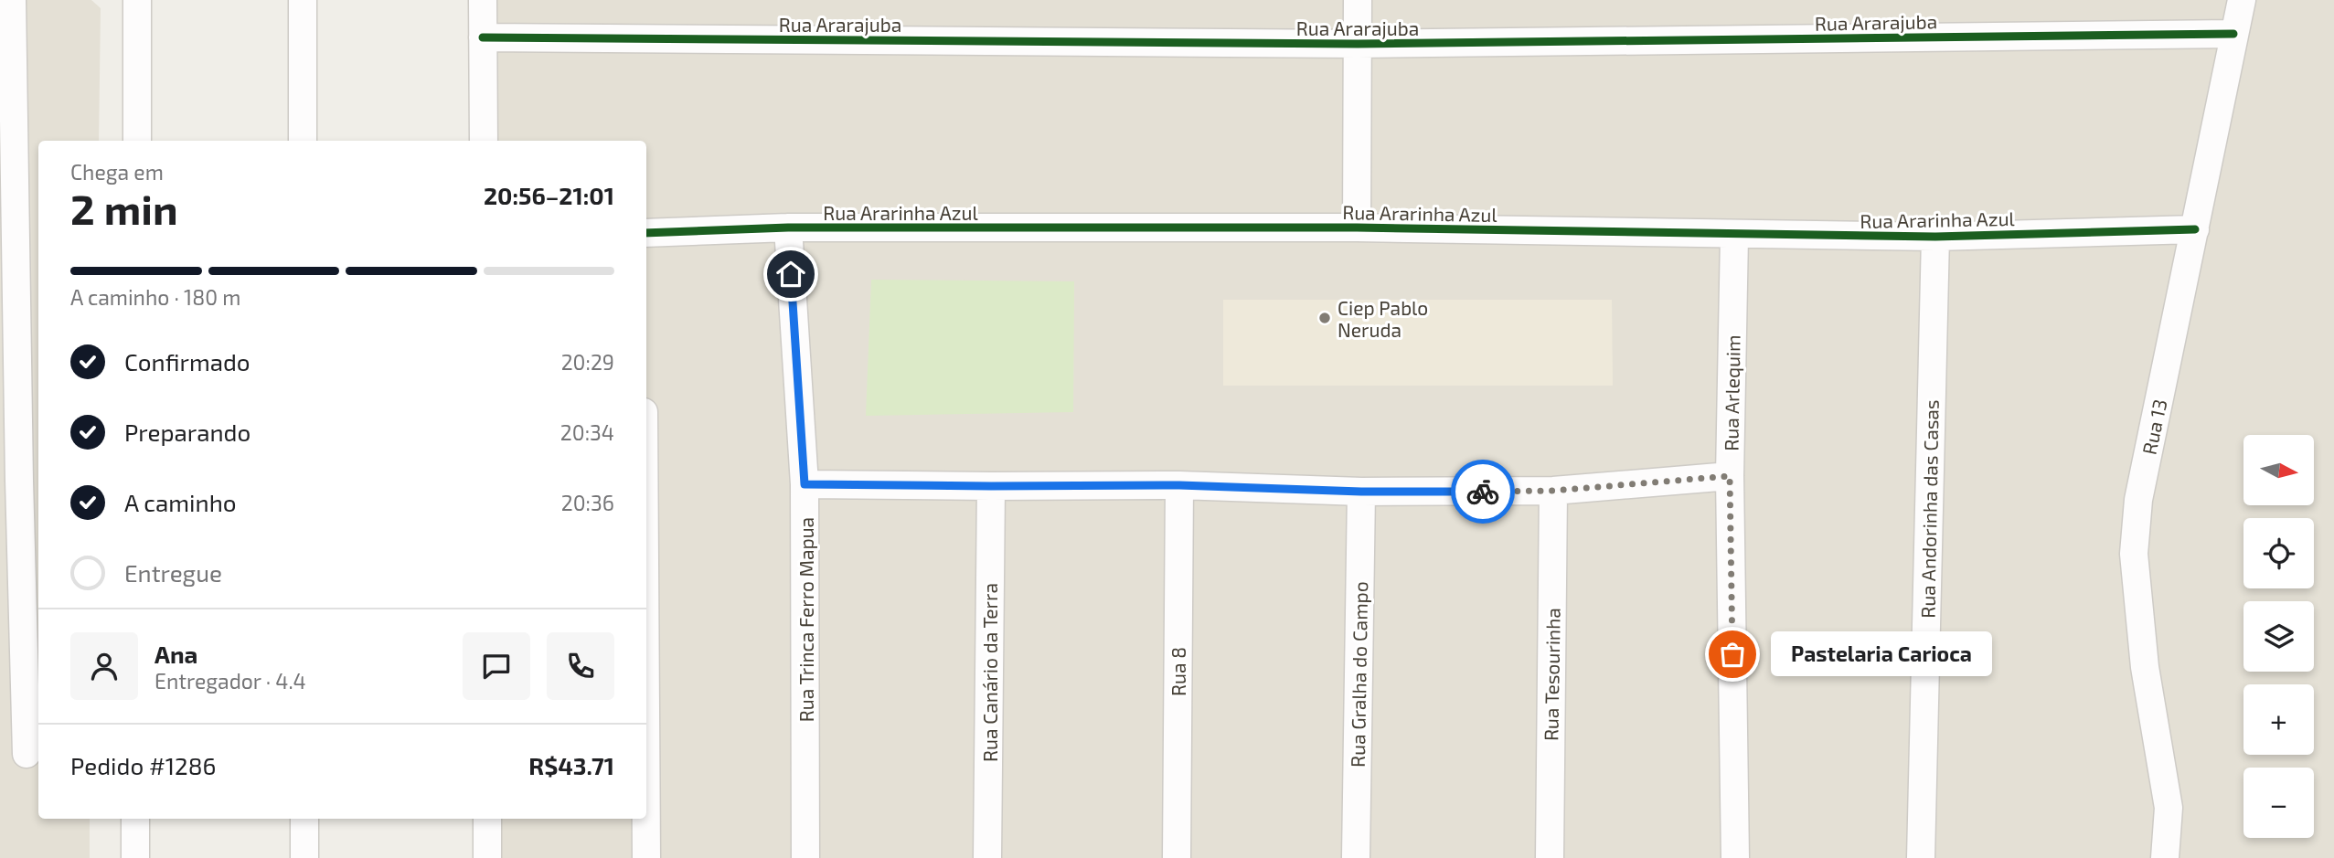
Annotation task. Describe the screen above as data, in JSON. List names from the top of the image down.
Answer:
{
  "streets": {
    "street": [
      "Rua Ararajuba",
      "Rua Ararinha Azul",
      "Rua Arlequim",
      "Rua 13",
      "Rua Andorinha das Casas",
      "Rua Trinca Ferro Mapua",
      "Rua 8",
      "Rua Canário da Terra",
      "Rua Gralha do Campo",
      "Rua Tesourinha"
    ]
  },
  "crossings": [
    ["Rua Ararajuba", "Rua 13"],
    ["Rua Ararinha Azul", "Rua Arlequim"],
    ["Rua Ararinha Azul", "Rua 13"],
    ["Rua Ararinha Azul", "Rua Andorinha das Casas"],
    ["Rua Ararinha Azul", "Rua Trinca Ferro Mapua"]
  ],
  "places": ["Ciep Pablo Neruda", "Pastelaria Carioca"],
  "north": "right",
  "page": {
    "heading": ["2 min", "Chega em", "20:56–21:01"],
    "panel": [
      "Ana",
      "Entregador · 4.4",
      "Pedido #1286",
      "R$43.71"
    ],
    "bar": "A caminho · 180 m",
    "list": [
      ["Confirmado", "20:29"],
      ["Preparando", "20:34"],
      ["A caminho", "20:36"],
      "Entregue"
    ],
    "map_buttons": ["+", "−"],
    "bubble": "Pastelaria Carioca"
  }
}
